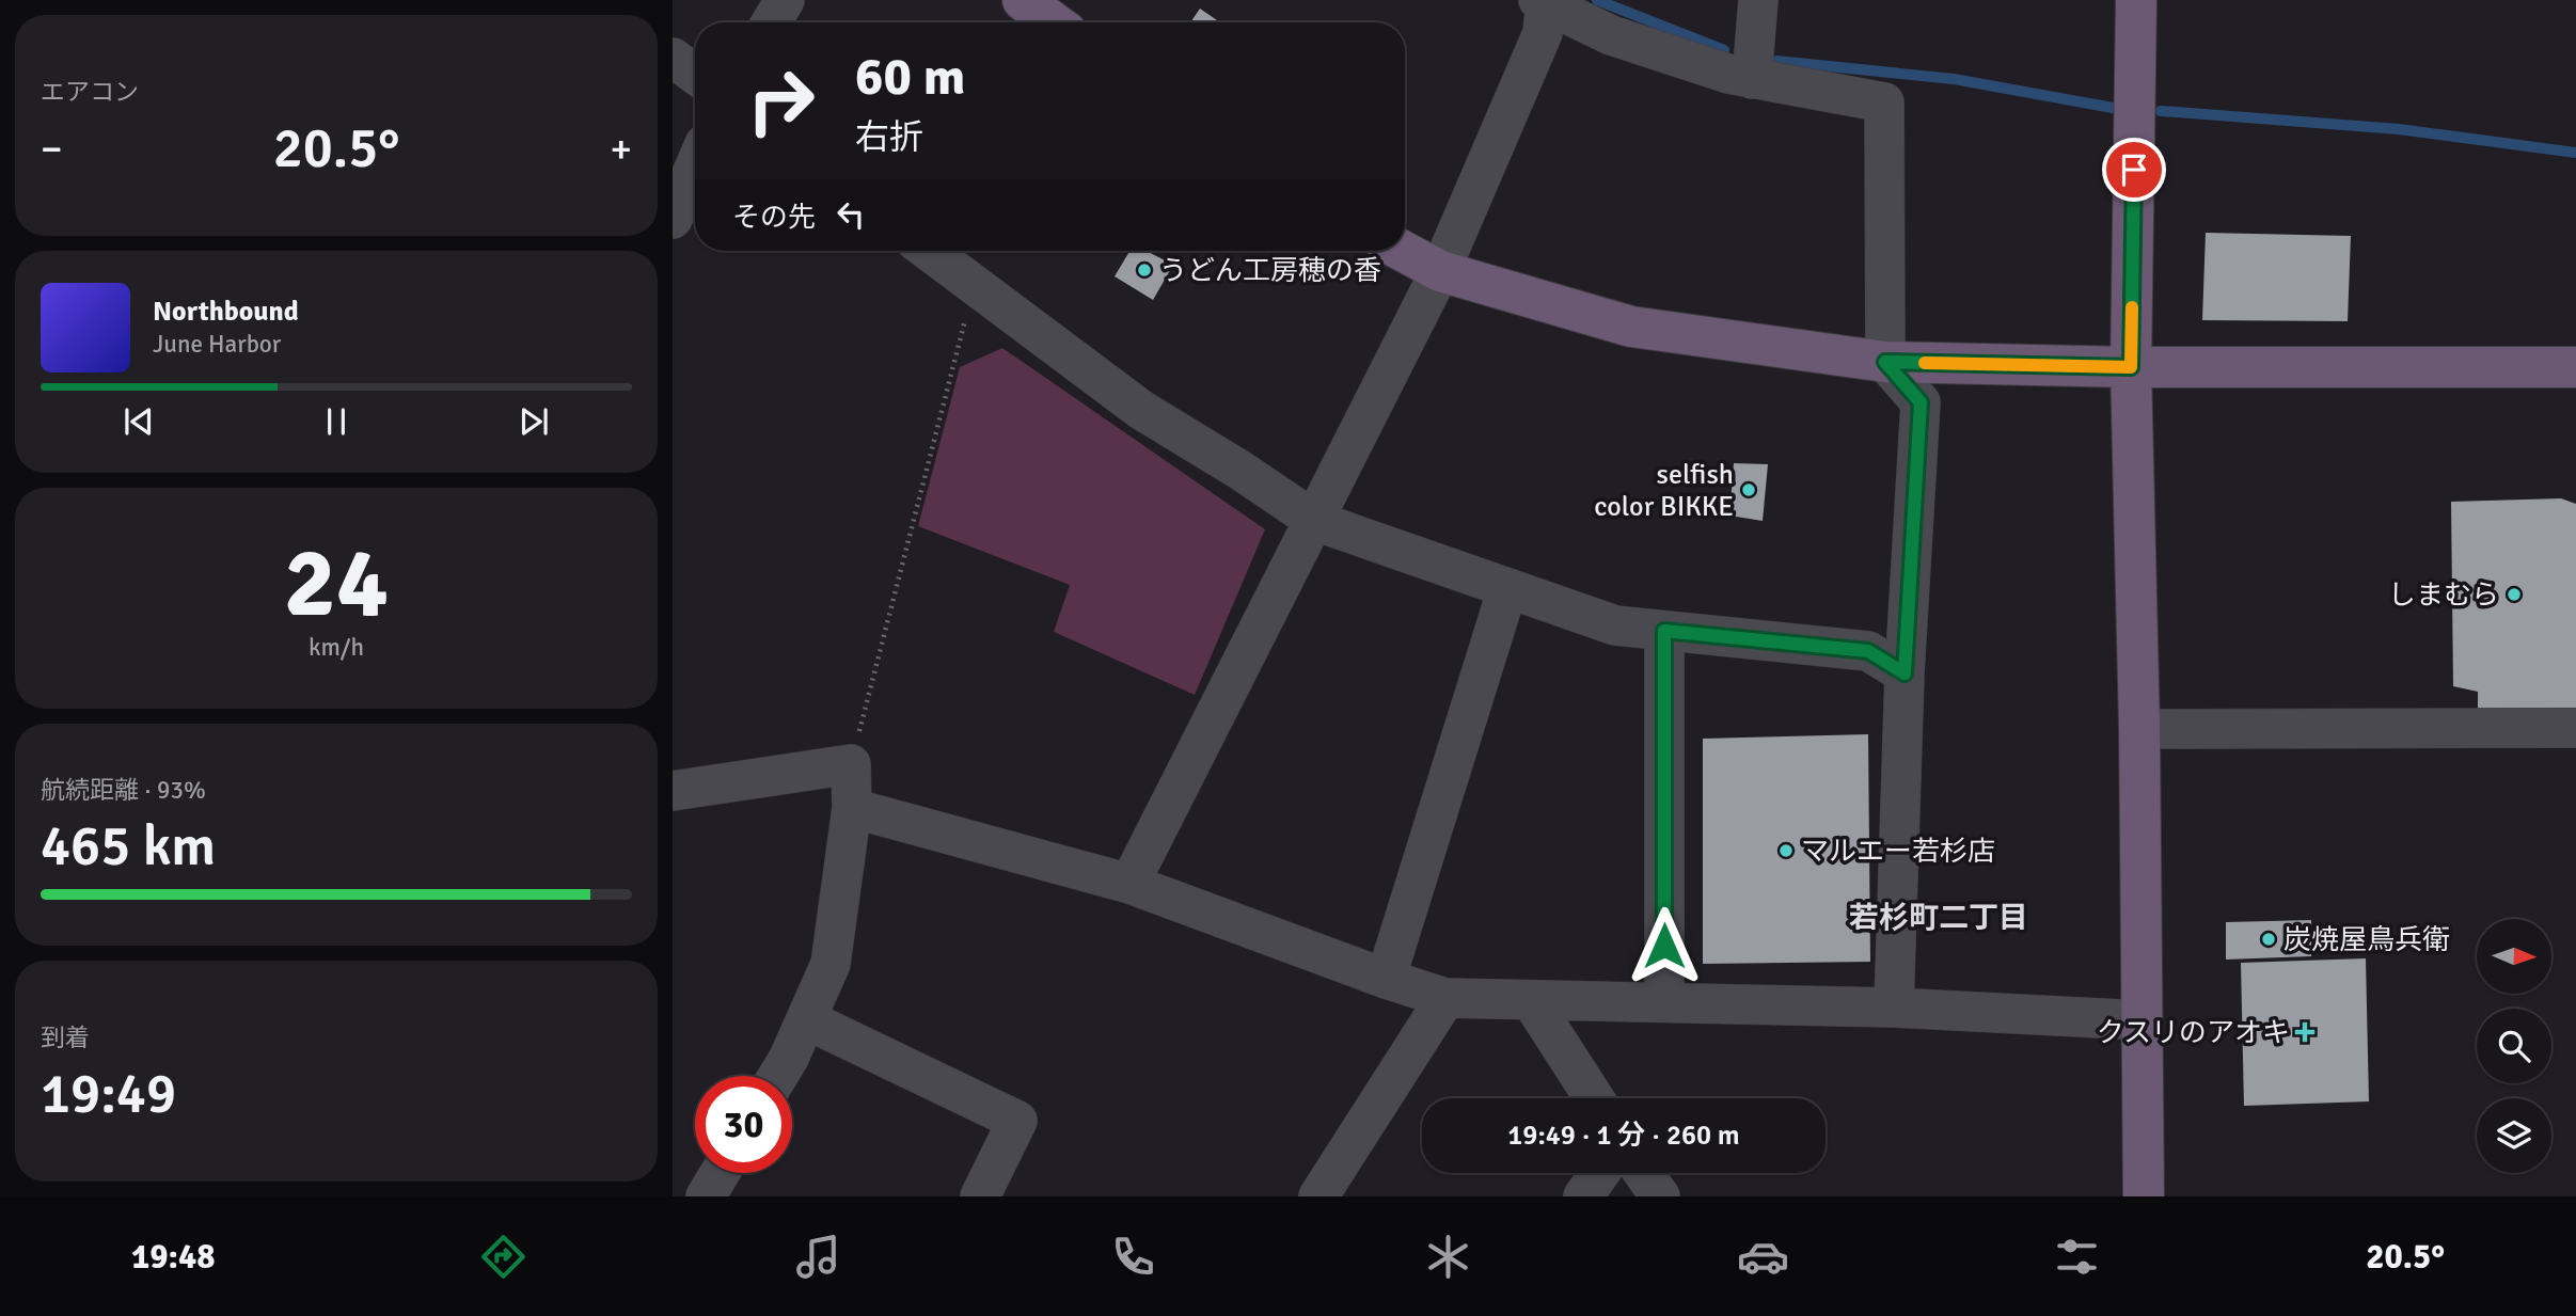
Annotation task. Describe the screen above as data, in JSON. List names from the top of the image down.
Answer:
{
  "districts": ["若杉町二丁目"],
  "places": {
    "other": [
      "うどん工房穂の香",
      "selfish color BIKKE",
      "しまむら",
      "マルエー若杉店",
      "炭焼屋鳥兵衛"
    ],
    "health": ["クスリのアオキ"]
  },
  "north": "right",
  "page": {
    "tile": [
      "エアコン",
      ["24", "km/h"],
      ["航続距離 · 93%", "465 km"],
      ["到着", "19:49"]
    ],
    "turn": ["60 m", "右折"],
    "heat": ["−", "20.5°", "+"],
    "then": "その先",
    "song": ["Northbound", "June Harbor"],
    "limit": "30",
    "trip": "19:49 · 1 分 · 260 m",
    "tabs": ["19:48", "20.5°"]
  }
}
